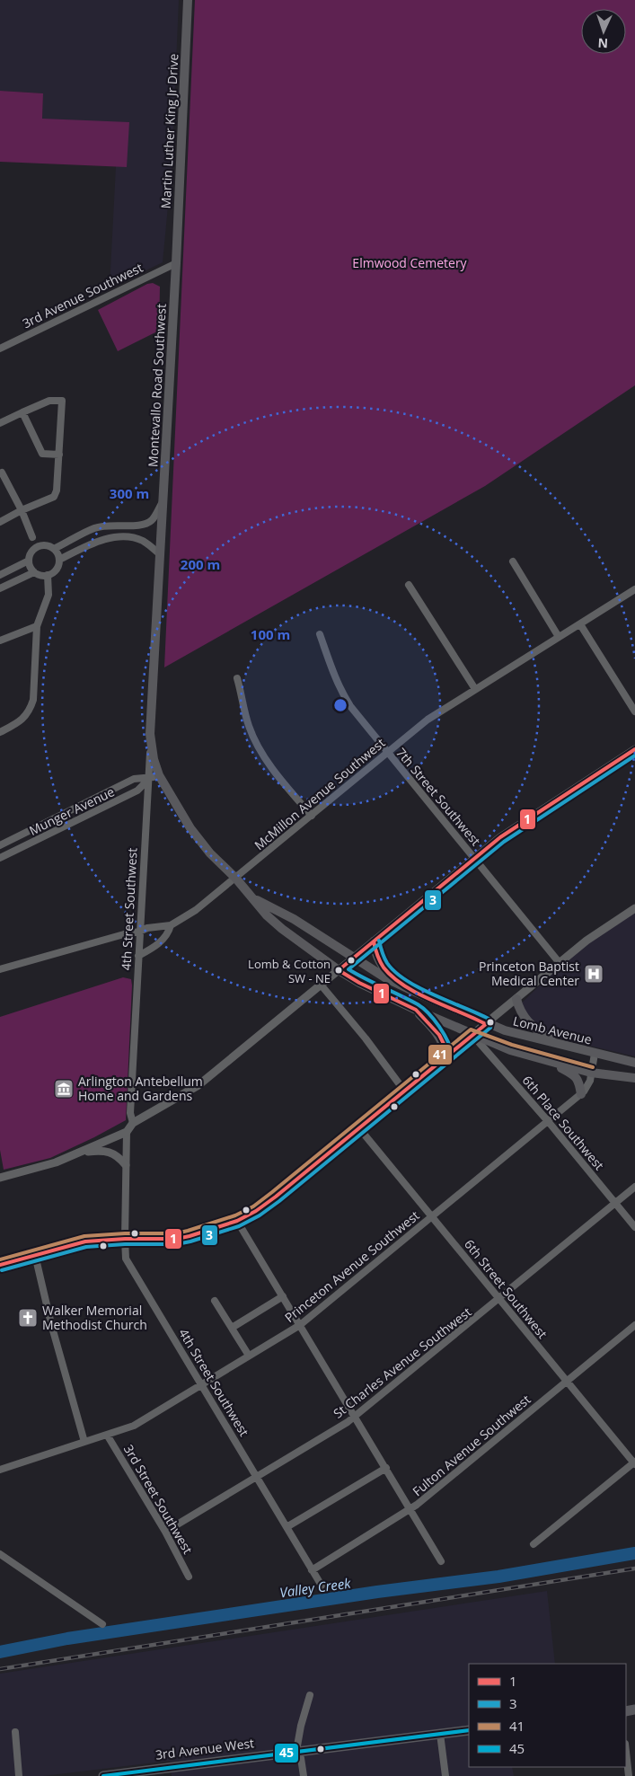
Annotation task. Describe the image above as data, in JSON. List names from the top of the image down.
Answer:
{
  "streets": {
    "main road": [
      "Martin Luther King Jr Drive",
      "Montevallo Road Southwest",
      "4th Street Southwest",
      "Lomb Avenue",
      "3rd Avenue West"
    ],
    "street": [
      "3rd Avenue Southwest",
      "McMillon Avenue Southwest",
      "7th Street Southwest",
      "Munger Avenue",
      "6th Place Southwest",
      "Princeton Avenue Southwest",
      "6th Street Southwest",
      "St Charles Avenue Southwest",
      "Fulton Avenue Southwest",
      "3rd Street Southwest"
    ]
  },
  "crossings": [
    ["Martin Luther King Jr Drive", "3rd Avenue Southwest"],
    ["Martin Luther King Jr Drive", "Montevallo Road Southwest"],
    ["3rd Avenue Southwest", "Montevallo Road Southwest"],
    ["Montevallo Road Southwest", "4th Street Southwest"],
    ["McMillon Avenue Southwest", "7th Street Southwest"],
    ["McMillon Avenue Southwest", "4th Street Southwest"],
    ["McMillon Avenue Southwest", "Lomb Avenue"],
    ["Munger Avenue", "4th Street Southwest"],
    ["Munger Avenue", "Lomb Avenue"],
    ["4th Street Southwest", "Lomb Avenue"],
    ["4th Street Southwest", "Princeton Avenue Southwest"],
    ["4th Street Southwest", "St Charles Avenue Southwest"],
    ["4th Street Southwest", "Fulton Avenue Southwest"],
    ["Lomb Avenue", "6th Place Southwest"],
    ["Lomb Avenue", "Princeton Avenue Southwest"],
    ["6th Place Southwest", "Princeton Avenue Southwest"],
    ["6th Place Southwest", "St Charles Avenue Southwest"],
    ["Princeton Avenue Southwest", "6th Street Southwest"],
    ["Princeton Avenue Southwest", "3rd Street Southwest"],
    ["6th Street Southwest", "St Charles Avenue Southwest"],
    ["6th Street Southwest", "Fulton Avenue Southwest"],
    ["St Charles Avenue Southwest", "3rd Street Southwest"]
  ],
  "water": ["Valley Creek"],
  "parks": ["Elmwood Cemetery"],
  "places": {
    "other": ["Lomb & Cotton SW - NE"],
    "hospital": ["Princeton Baptist Medical Center"],
    "museum": ["Arlington Antebellum Home and Gardens"],
    "church": ["Walker Memorial Methodist Church"]
  },
  "lines": [
    "transit line 1",
    "transit line 3",
    "transit line 41",
    "transit line 45"
  ],
  "legend": [
    "1",
    "3",
    "41",
    "45"
  ],
  "north": "bottom",
  "rings": ["300 m", "200 m", "100 m"]
}
